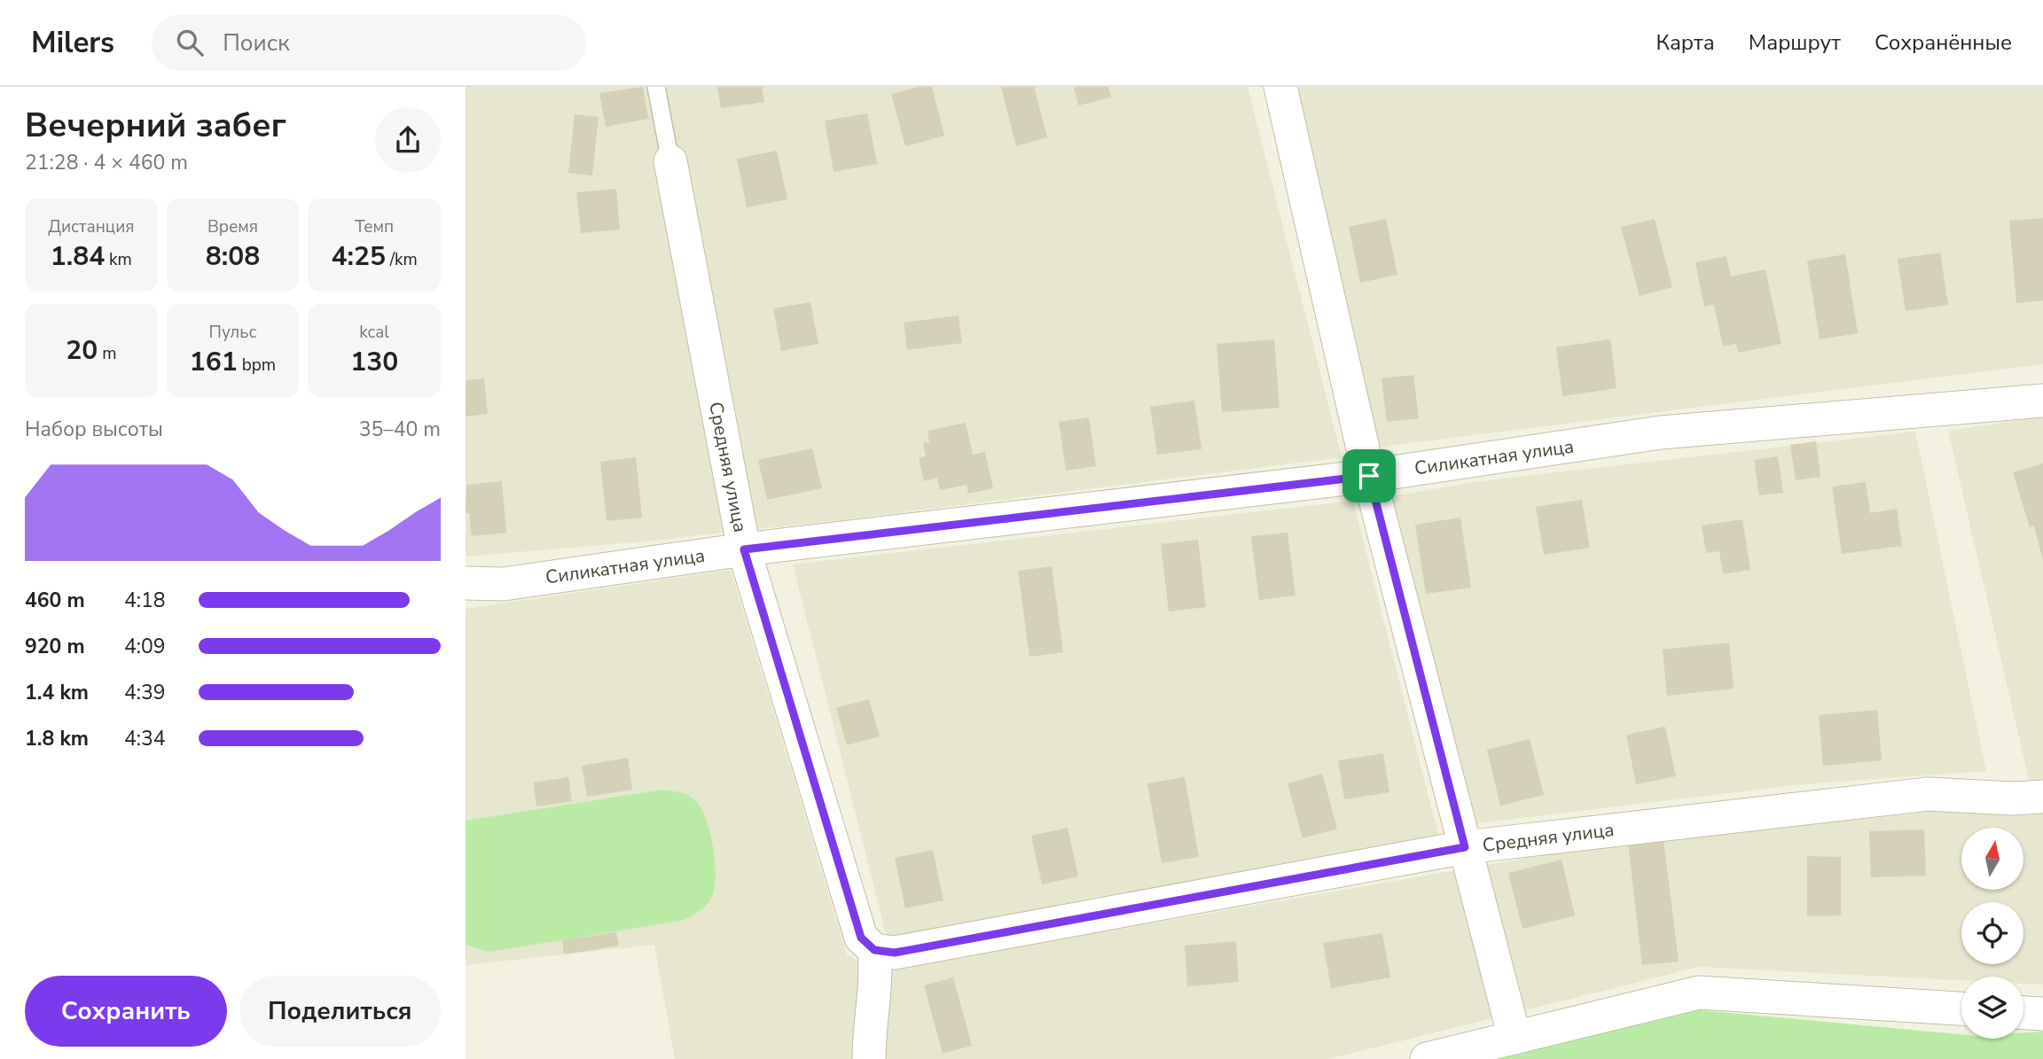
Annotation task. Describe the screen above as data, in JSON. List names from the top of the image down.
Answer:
{
  "streets": {
    "street": ["Силикатная улица", "Средняя улица"]
  },
  "crossings": [
    ["Силикатная улица", "Средняя улица"]
  ],
  "north": "top",
  "page": {
    "header": "Milers",
    "search": "Поиск",
    "nav": ["Карта", "Маршрут", "Сохранённые"],
    "heading": ["Вечерний забег", "21:28 · 4 × 460 m"],
    "stats": [
      ["Дистанция", "1.84 km"],
      ["Время", "8:08"],
      ["Темп", "4:25 /km"],
      ["20 m"],
      ["Пульс", "161 bpm"],
      ["kcal", "130"]
    ],
    "chart": ["Набор высоты", "35–40 m"],
    "list": [
      {
        "name": "460 m",
        "note": "4:18"
      },
      {
        "name": "920 m",
        "note": "4:09"
      },
      {
        "name": "1.4 km",
        "note": "4:39"
      },
      {
        "name": "1.8 km",
        "note": "4:34"
      }
    ],
    "buttons": ["Сохранить", "Поделиться"]
  }
}
